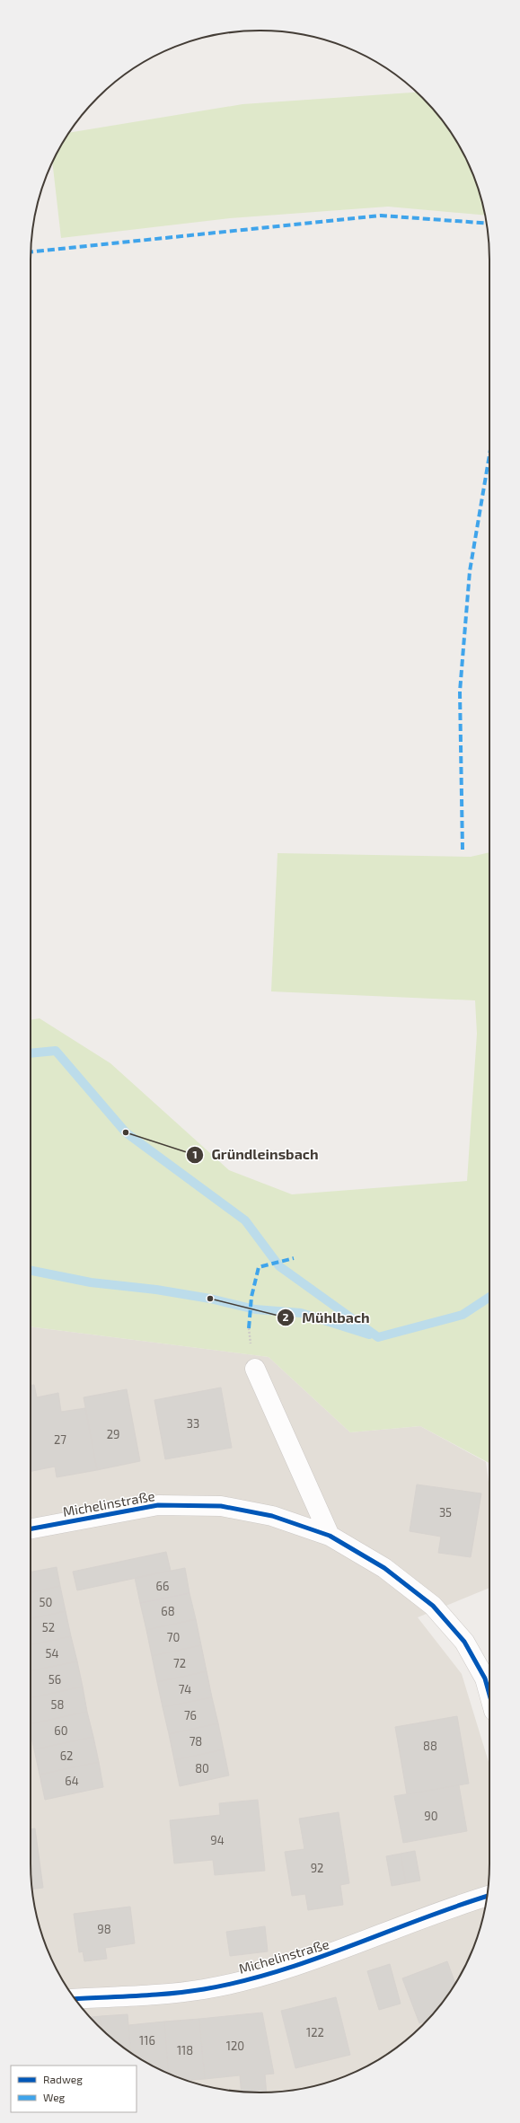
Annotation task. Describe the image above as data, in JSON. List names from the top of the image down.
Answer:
{
  "streets": {
    "street": ["Michelinstraße"]
  },
  "places": ["Gründleinsbach", "Mühlbach"],
  "house_numbers": [
    "33",
    "29",
    "27",
    "35",
    "66",
    "50",
    "68",
    "52",
    "70",
    "54",
    "72",
    "56",
    "74",
    "58",
    "76",
    "60",
    "78",
    "88",
    "62",
    "80",
    "64",
    "90",
    "94",
    "92",
    "98",
    "122",
    "116",
    "120",
    "118"
  ],
  "legend": ["Radweg", "Weg"]
}
